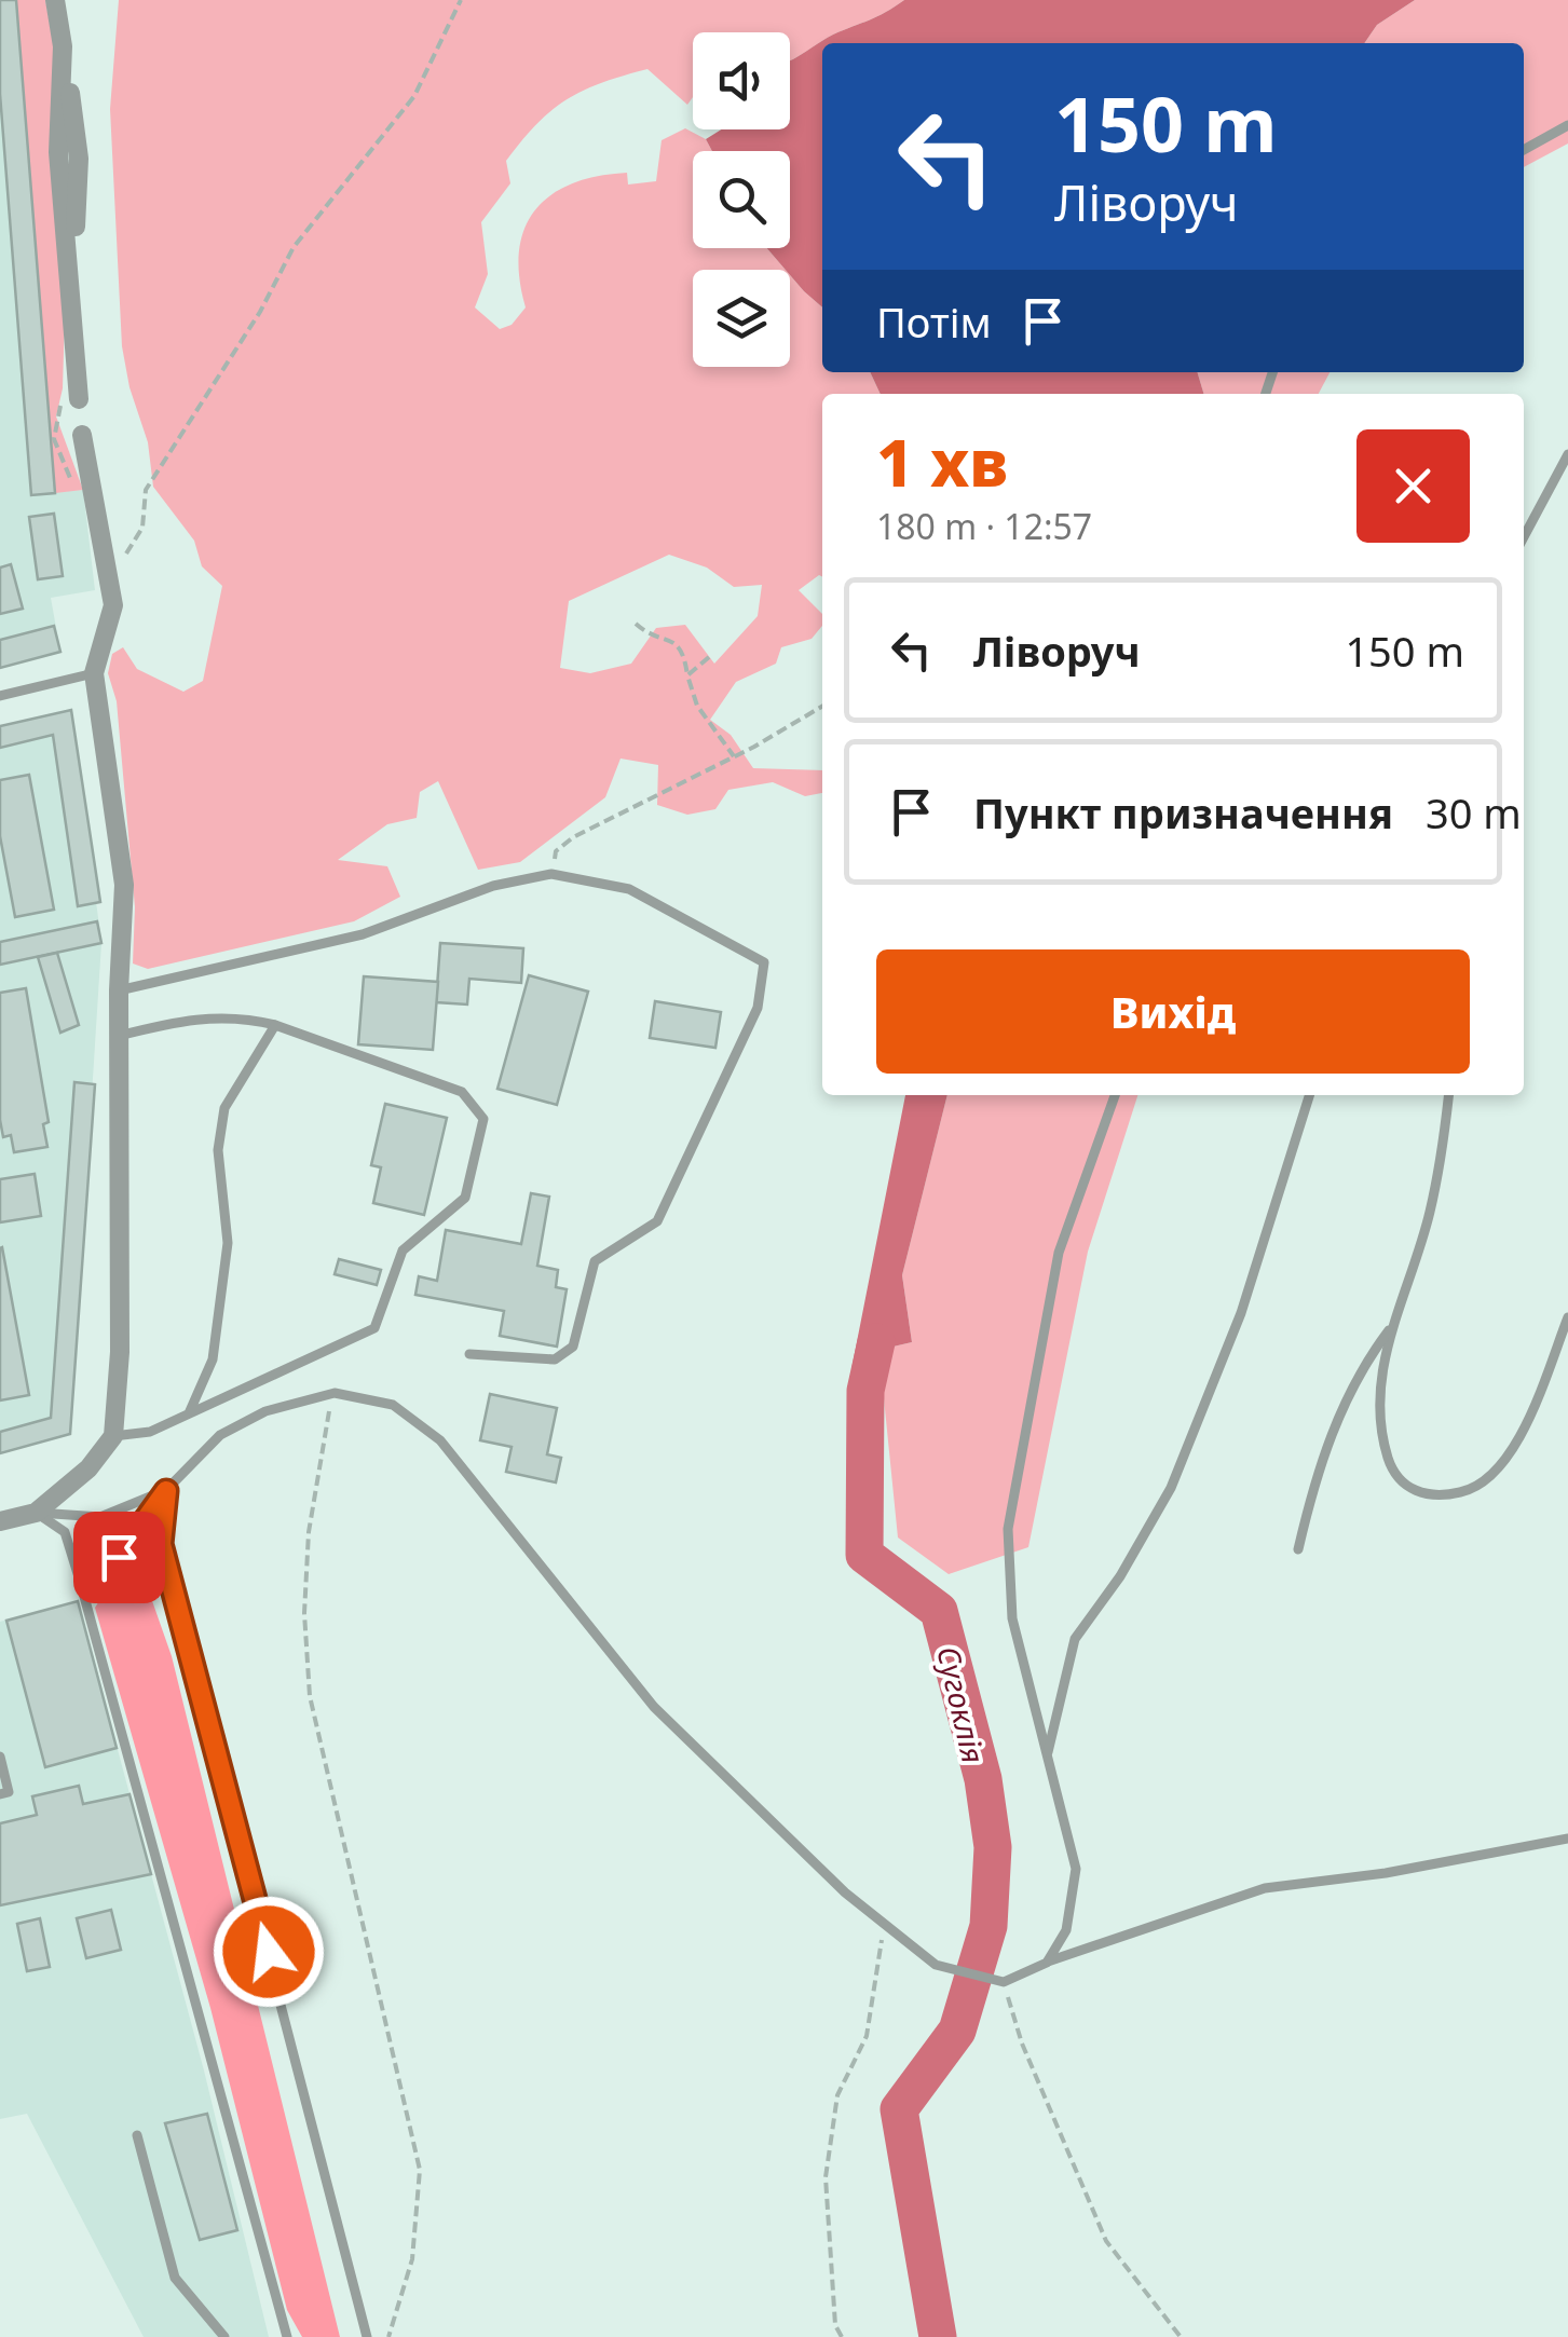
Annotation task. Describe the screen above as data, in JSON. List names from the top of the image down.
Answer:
{
  "water": ["Сугоклія"],
  "page": {
    "turn": ["150 m", "Ліворуч"],
    "then": "Потім",
    "heading": ["1 хв", "180 m · 12:57"],
    "list": [
      {
        "name": "Ліворуч",
        "value": "150 m"
      },
      {
        "name": "Пункт призначення",
        "value": "30 m"
      }
    ],
    "buttons": "Вихід"
  }
}
